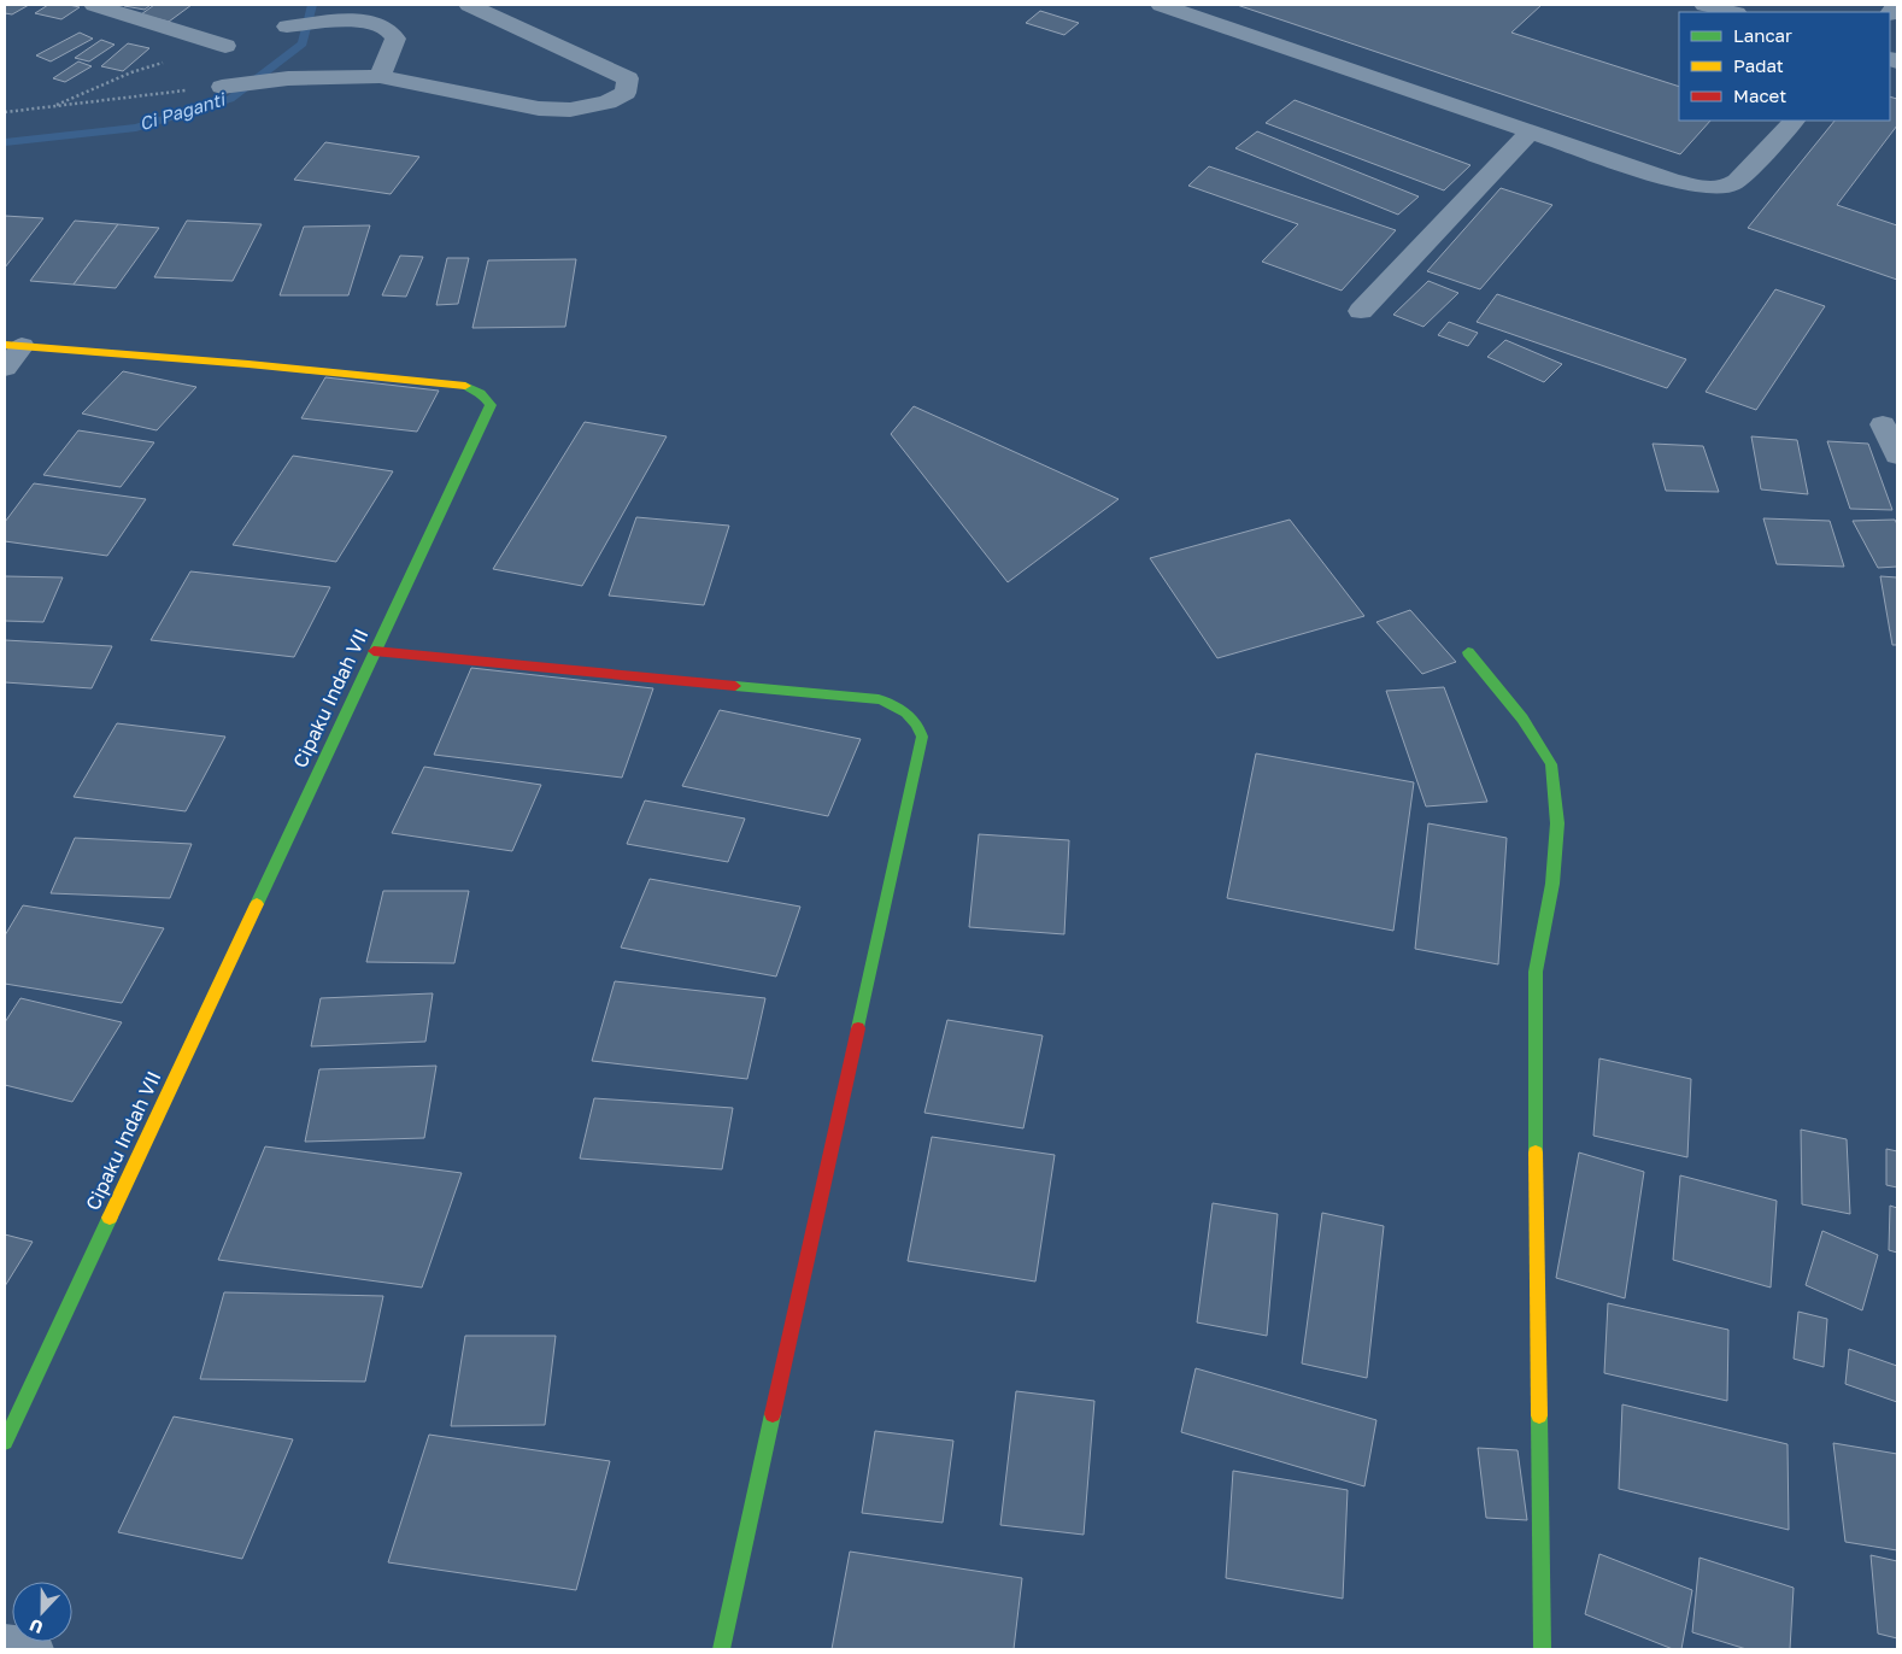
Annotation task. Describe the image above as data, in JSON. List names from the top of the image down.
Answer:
{
  "streets": {
    "street": ["Cipaku Indah VII"]
  },
  "water": ["Ci Paganti"],
  "legend": ["Lancar", "Padat", "Macet"],
  "north": "bottom"
}
